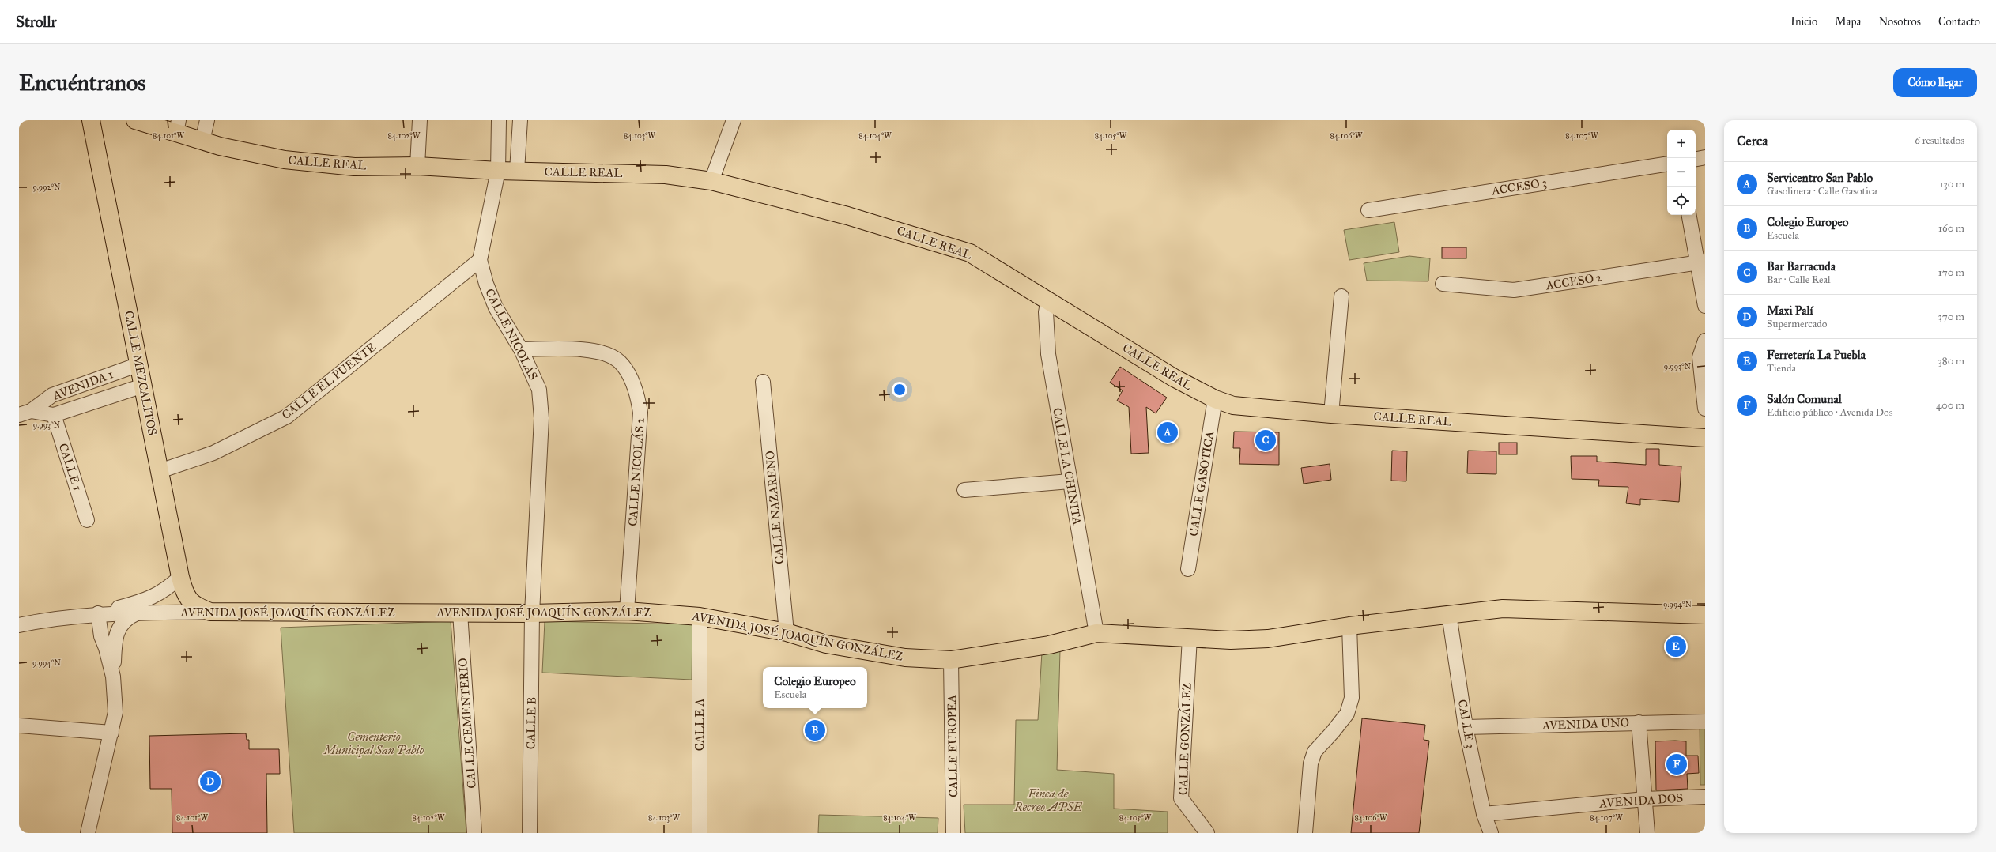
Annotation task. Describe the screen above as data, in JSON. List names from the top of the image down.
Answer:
{
  "streets": {
    "main road": ["CALLE REAL", "CALLE MEZCALITOS", "AVENIDA JOSÉ JOAQUÍN GONZÁLEZ"],
    "street": [
      "ACCESO 3",
      "ACCESO 2",
      "CALLE NICOLÁS",
      "CALLE EL PUENTE",
      "AVENIDA 1",
      "CALLE LA CHINITA",
      "CALLE 1",
      "CALLE NICOLÁS 2",
      "CALLE GASOTICA",
      "CALLE NAZARENO",
      "CALLE CEMENTERIO",
      "CALLE B",
      "CALLE 3",
      "AVENIDA UNO",
      "CALLE A",
      "CALLE GONZÁLEZ",
      "CALLE EUROPEA",
      "AVENIDA DOS"
    ]
  },
  "crossings": [
    ["CALLE REAL", "CALLE NICOLÁS"],
    ["CALLE REAL", "CALLE LA CHINITA"],
    ["CALLE REAL", "CALLE GASOTICA"],
    ["CALLE NICOLÁS", "CALLE EL PUENTE"],
    ["CALLE NICOLÁS", "CALLE NICOLÁS 2"],
    ["CALLE NICOLÁS", "AVENIDA JOSÉ JOAQUÍN GONZÁLEZ"],
    ["CALLE NICOLÁS", "CALLE B"],
    ["CALLE MEZCALITOS", "CALLE EL PUENTE"],
    ["CALLE MEZCALITOS", "AVENIDA 1"],
    ["CALLE MEZCALITOS", "AVENIDA JOSÉ JOAQUÍN GONZÁLEZ"],
    ["AVENIDA 1", "CALLE 1"],
    ["CALLE LA CHINITA", "AVENIDA JOSÉ JOAQUÍN GONZÁLEZ"],
    ["CALLE NICOLÁS 2", "AVENIDA JOSÉ JOAQUÍN GONZÁLEZ"],
    ["CALLE NAZARENO", "AVENIDA JOSÉ JOAQUÍN GONZÁLEZ"],
    ["AVENIDA JOSÉ JOAQUÍN GONZÁLEZ", "CALLE CEMENTERIO"],
    ["AVENIDA JOSÉ JOAQUÍN GONZÁLEZ", "CALLE B"],
    ["AVENIDA JOSÉ JOAQUÍN GONZÁLEZ", "CALLE 3"],
    ["AVENIDA JOSÉ JOAQUÍN GONZÁLEZ", "CALLE A"],
    ["AVENIDA JOSÉ JOAQUÍN GONZÁLEZ", "CALLE GONZÁLEZ"],
    ["AVENIDA JOSÉ JOAQUÍN GONZÁLEZ", "CALLE EUROPEA"],
    ["CALLE 3", "AVENIDA UNO"],
    ["CALLE 3", "AVENIDA DOS"]
  ],
  "parks": ["Cementerio Municipal San Pablo", "Finca de Recreo APSE"],
  "page": {
    "header": "Strollr",
    "nav": [
      "Inicio",
      "Mapa",
      "Nosotros",
      "Contacto"
    ],
    "buttons": "Cómo llegar",
    "title": "Encuéntranos",
    "heading": ["Cerca", "6 resultados"],
    "map_buttons": ["+", "−"],
    "list": [
      {
        "mark": "A",
        "name": "Servicentro San Pablo",
        "note": "Gasolinera · Calle Gasotica",
        "value": "130 m"
      },
      {
        "mark": "B",
        "name": "Colegio Europeo",
        "note": "Escuela",
        "value": "160 m"
      },
      {
        "mark": "C",
        "name": "Bar Barracuda",
        "note": "Bar · Calle Real",
        "value": "170 m"
      },
      {
        "mark": "D",
        "name": "Maxi Palí",
        "note": "Supermercado",
        "value": "370 m"
      },
      {
        "mark": "E",
        "name": "Ferretería La Puebla",
        "note": "Tienda",
        "value": "380 m"
      },
      {
        "mark": "F",
        "name": "Salón Comunal",
        "note": "Edificio público · Avenida Dos",
        "value": "400 m"
      }
    ],
    "pins": [
      "A",
      "C",
      "E",
      "B",
      "F",
      "D"
    ],
    "popup": ["Colegio Europeo", "Escuela"]
  },
  "coordinates": [
    "84.101°W",
    "84.102°W",
    "84.103°W",
    "84.104°W",
    "84.105°W",
    "84.106°W",
    "84.107°W",
    "9.992°N",
    "9.993°N",
    "9.994°N"
  ]
}
